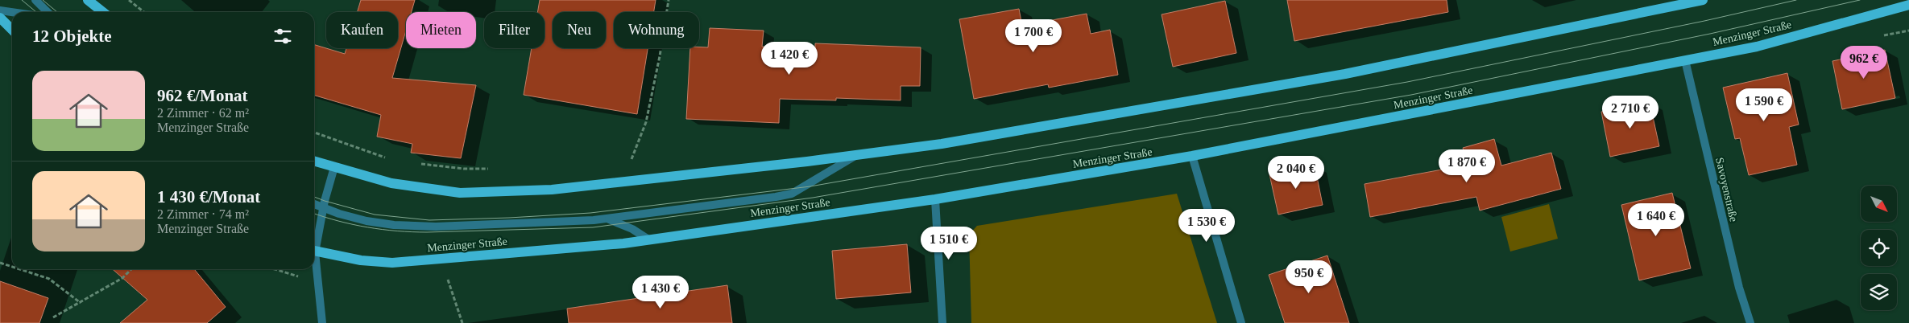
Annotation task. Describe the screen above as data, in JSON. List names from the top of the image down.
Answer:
{
  "streets": {
    "main road": ["Menzinger Straße"],
    "street": ["Savoyenstraße"]
  },
  "crossings": [
    ["Menzinger Straße", "Savoyenstraße"]
  ],
  "north": "bottom right",
  "page": {
    "chip": [
      "Kaufen",
      "Mieten",
      "Filter",
      "Neu",
      "Wohnung"
    ],
    "heading": "12 Objekte",
    "price": [
      "1 700 €",
      "1 420 €",
      "962 €",
      "1 590 €",
      "2 710 €",
      "1 870 €",
      "2 040 €",
      "1 640 €",
      "1 530 €",
      "1 510 €",
      "950 €",
      "1 430 €"
    ],
    "list": [
      {
        "name": "962 €/Monat",
        "note": "2 Zimmer · 62 m² · Menzinger Straße"
      },
      {
        "name": "1 430 €/Monat",
        "note": "2 Zimmer · 74 m² · Menzinger Straße"
      }
    ]
  }
}
